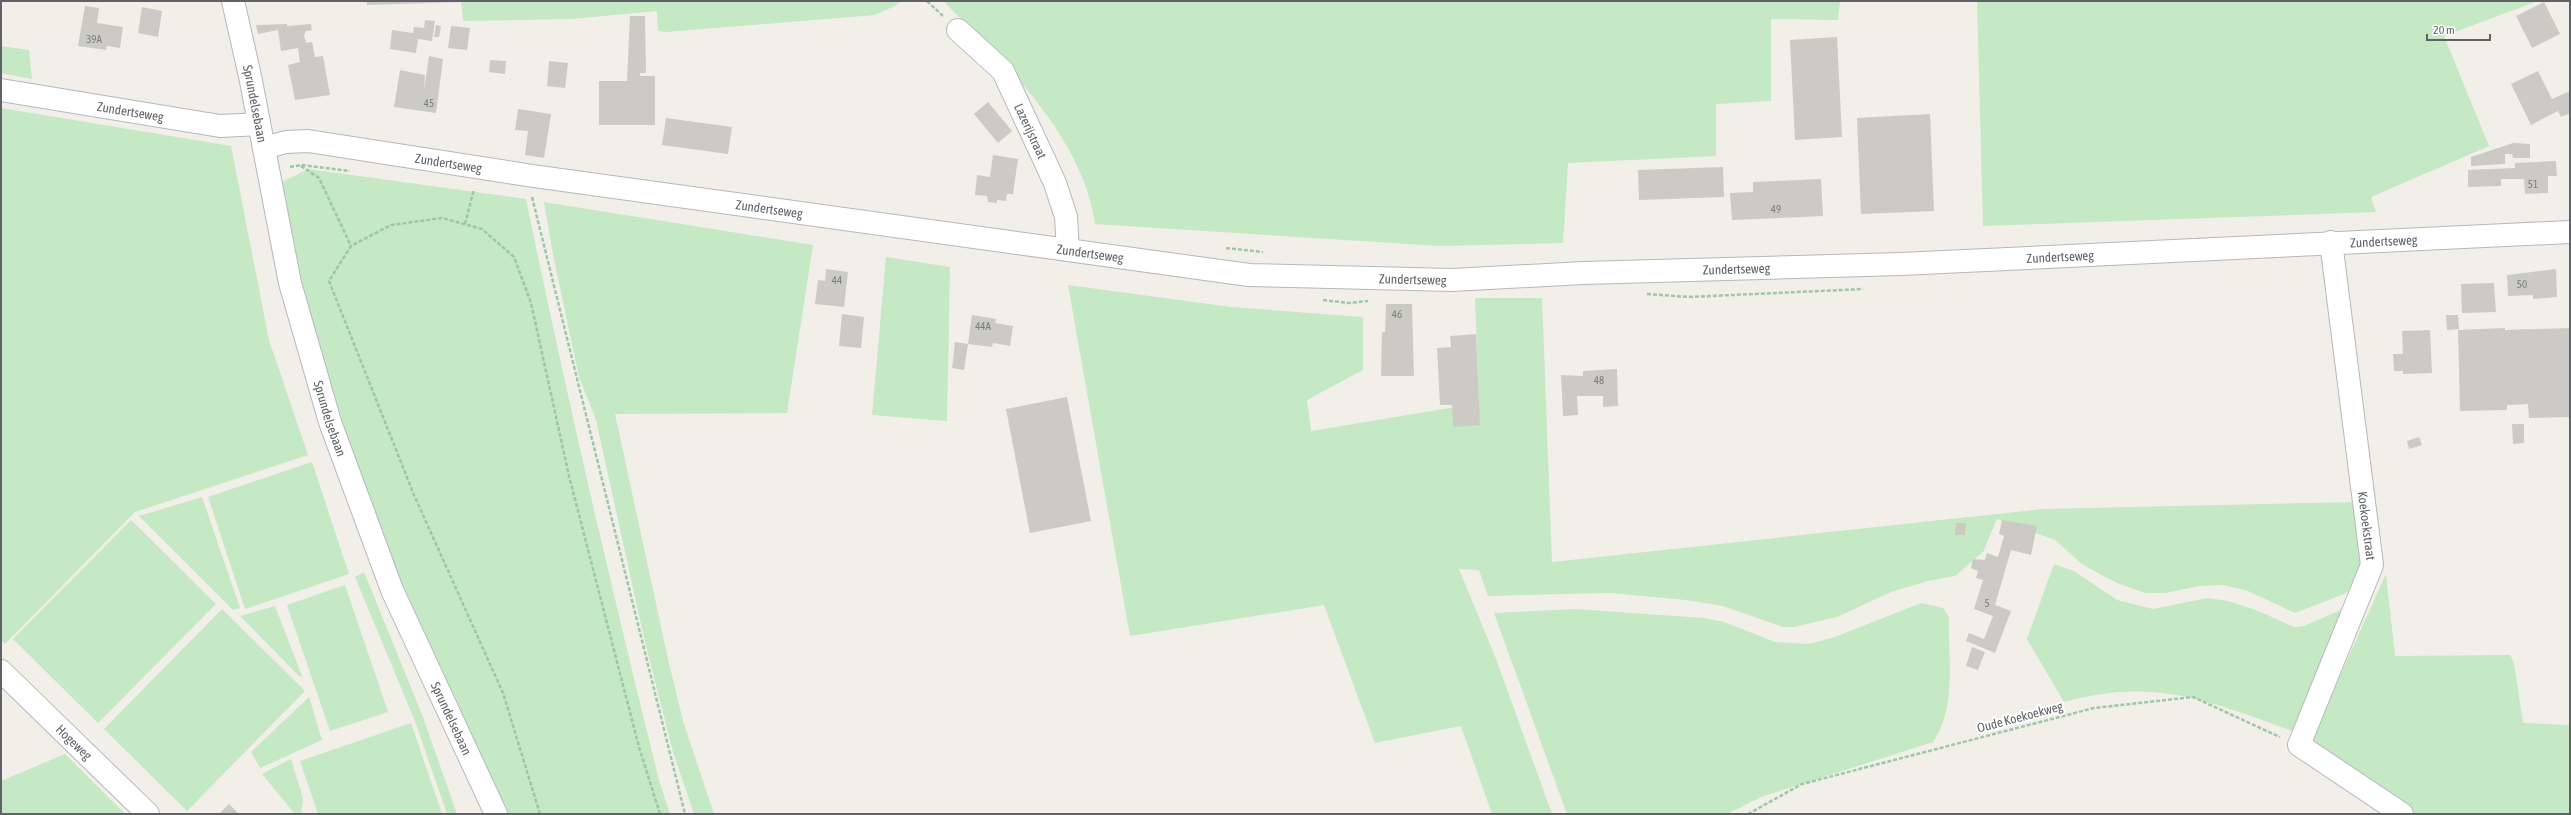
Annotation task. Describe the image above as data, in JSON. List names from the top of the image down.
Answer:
{
  "streets": {
    "street": [
      "Sprundelsebaan",
      "Zundertseweg",
      "Lazerijstraat",
      "Koekoekstraat",
      "Hogeweg"
    ],
    "path": ["Oude Koekoekweg"]
  },
  "crossings": [
    ["Sprundelsebaan", "Zundertseweg"],
    ["Zundertseweg", "Lazerijstraat"],
    ["Zundertseweg", "Koekoekstraat"],
    ["Koekoekstraat", "Oude Koekoekweg"]
  ],
  "house_numbers": [
    "39A",
    "45",
    "51",
    "49",
    "44",
    "50",
    "46",
    "44A",
    "48",
    "5"
  ],
  "scale_bar": "20 m"
}
